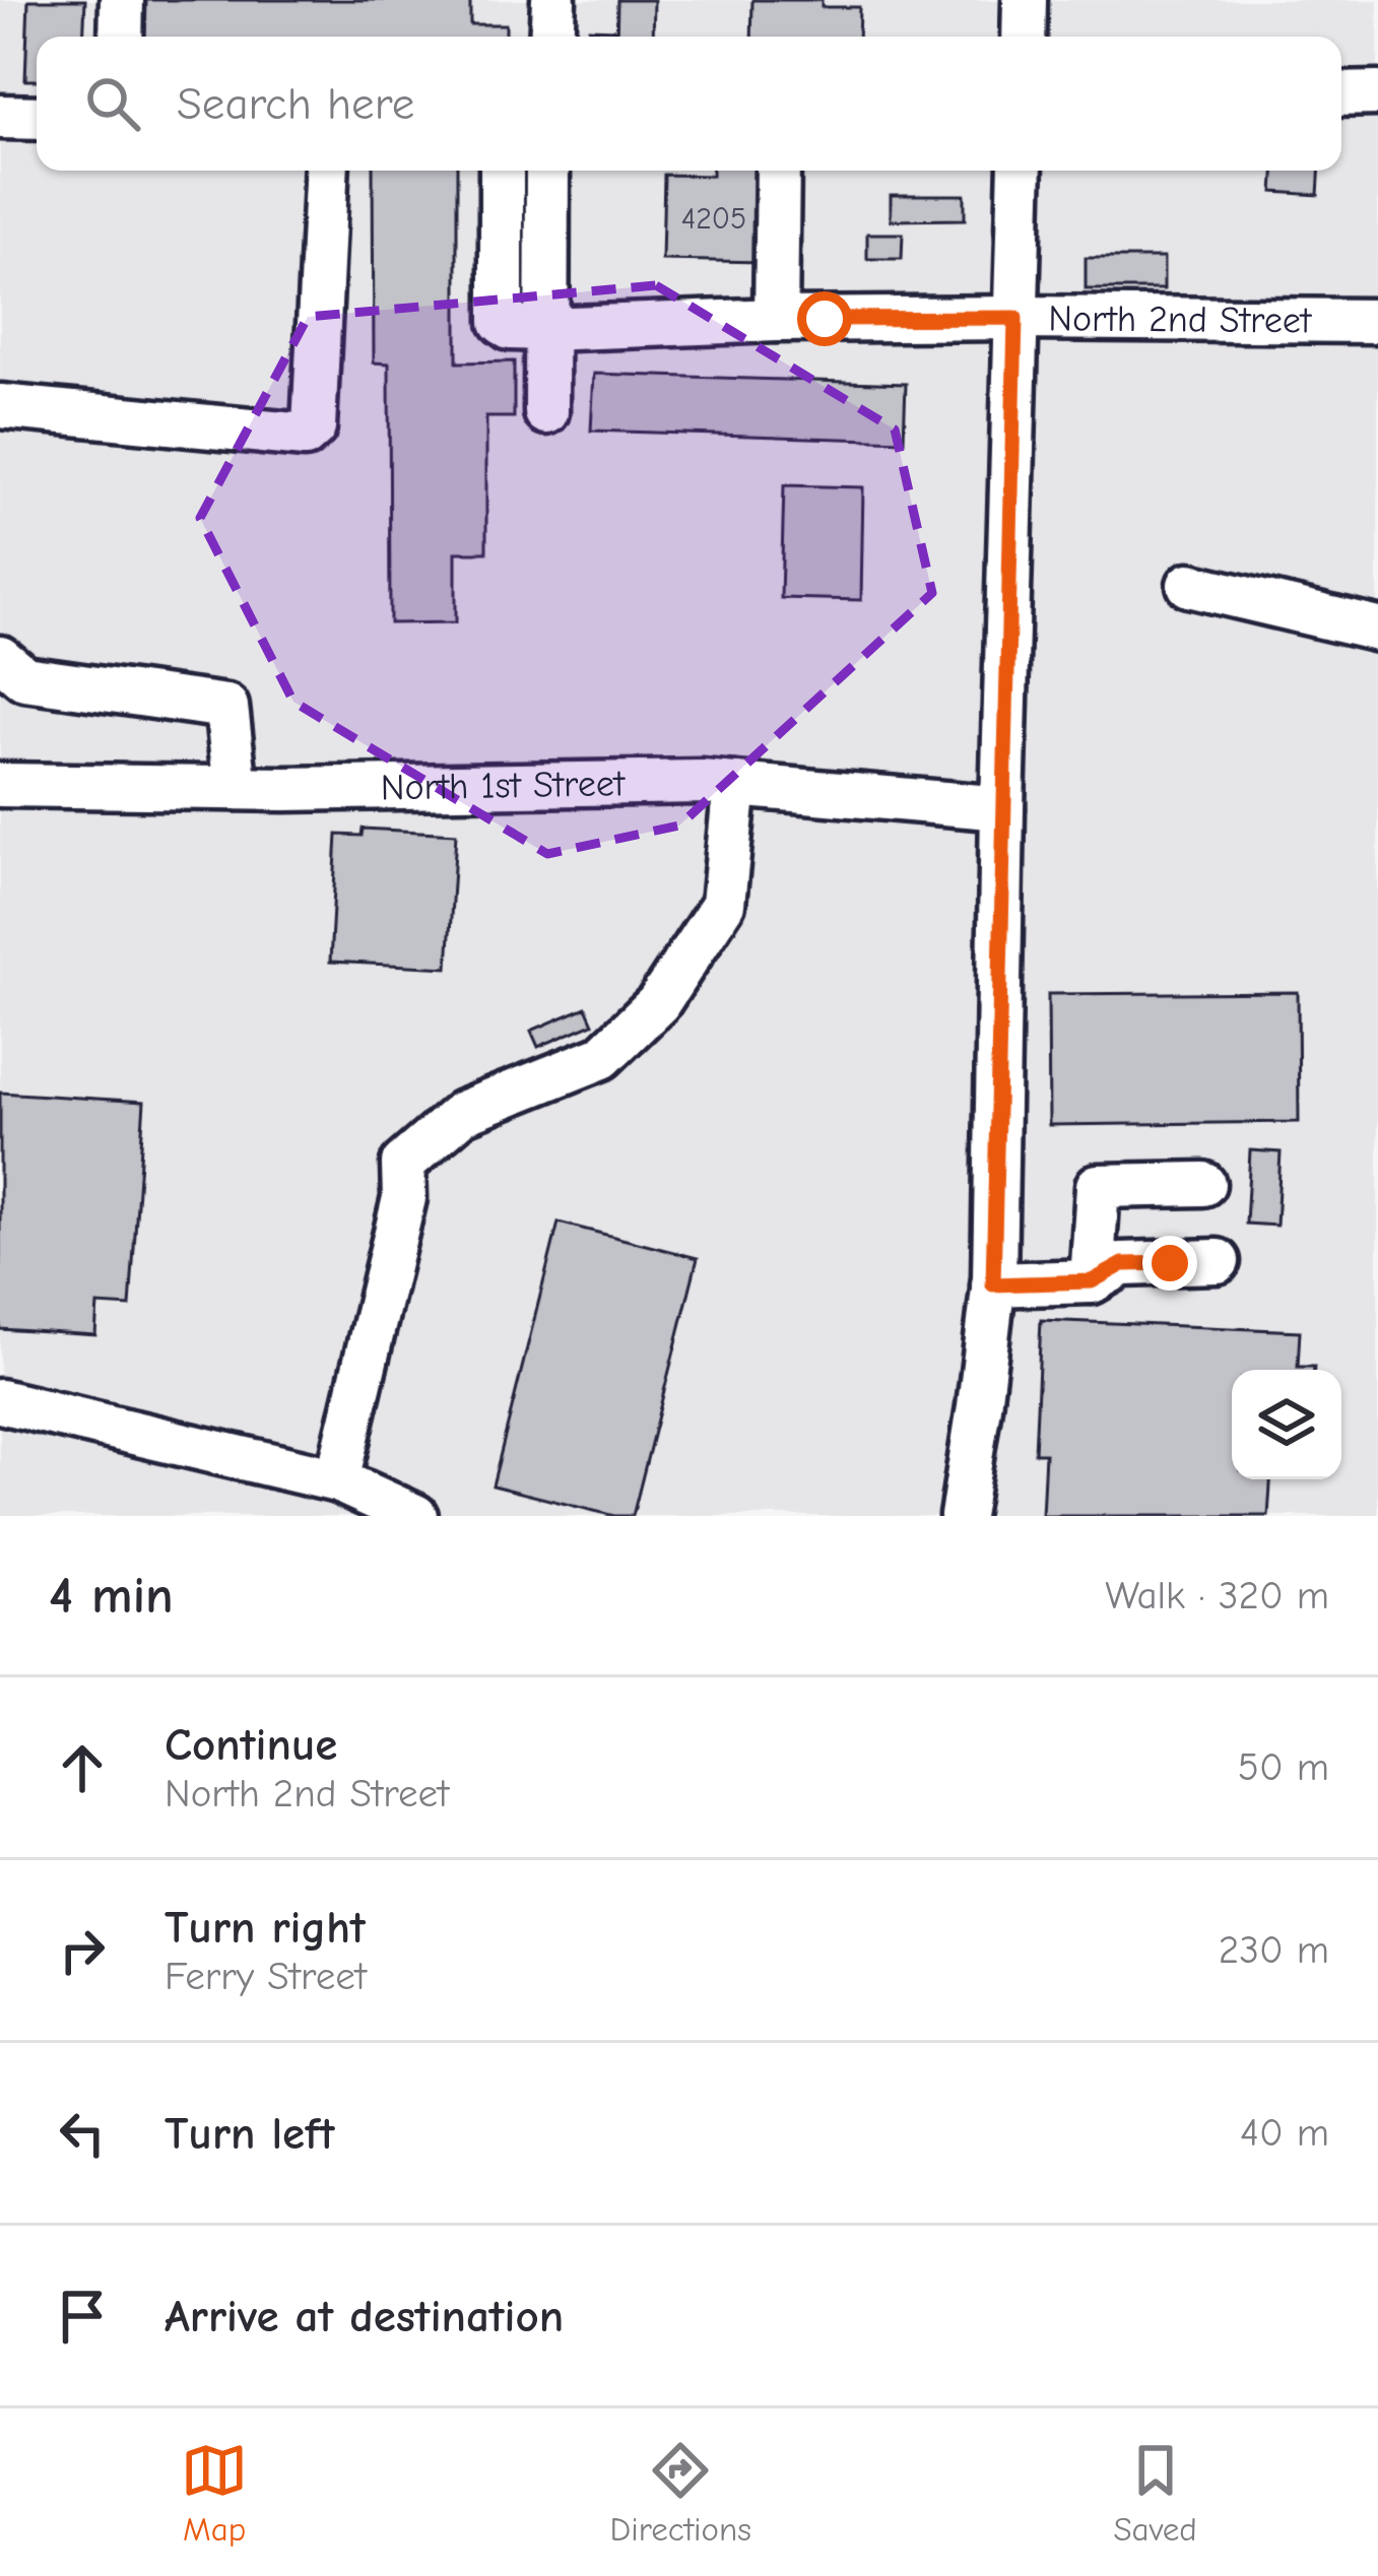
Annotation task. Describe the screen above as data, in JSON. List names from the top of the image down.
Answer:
{
  "streets": {
    "street": ["North 2nd Street", "North 1st Street"]
  },
  "house_numbers": ["4205"],
  "page": {
    "search": "Search here",
    "heading": ["4 min", "Walk · 320 m"],
    "list": [
      ["Continue", "North 2nd Street", "50 m"],
      ["Turn right", "Ferry Street", "230 m"],
      ["Turn left", "40 m"],
      "Arrive at destination"
    ],
    "nav": ["Map", "Directions", "Saved"]
  }
}
